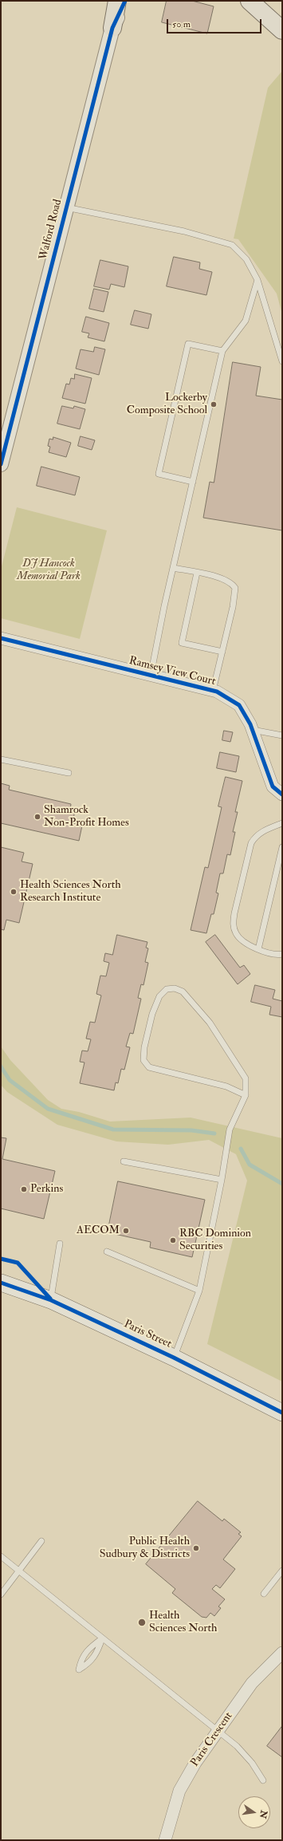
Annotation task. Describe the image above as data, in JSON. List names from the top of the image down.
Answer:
{
  "streets": {
    "main road": ["Paris Street"],
    "street": ["Walford Road", "Ramsey View Court", "Paris Crescent"]
  },
  "parks": ["DJ Hancock Memorial Park"],
  "places": [
    "Lockerby Composite School",
    "Shamrock Non-Profit Homes",
    "Health Sciences North Research Institute",
    "Perkins",
    "AECOM",
    "RBC Dominion Securities",
    "Public Health Sudbury & Districts",
    "Health Sciences North"
  ],
  "scale_bar": "50 m",
  "north": "right"
}
